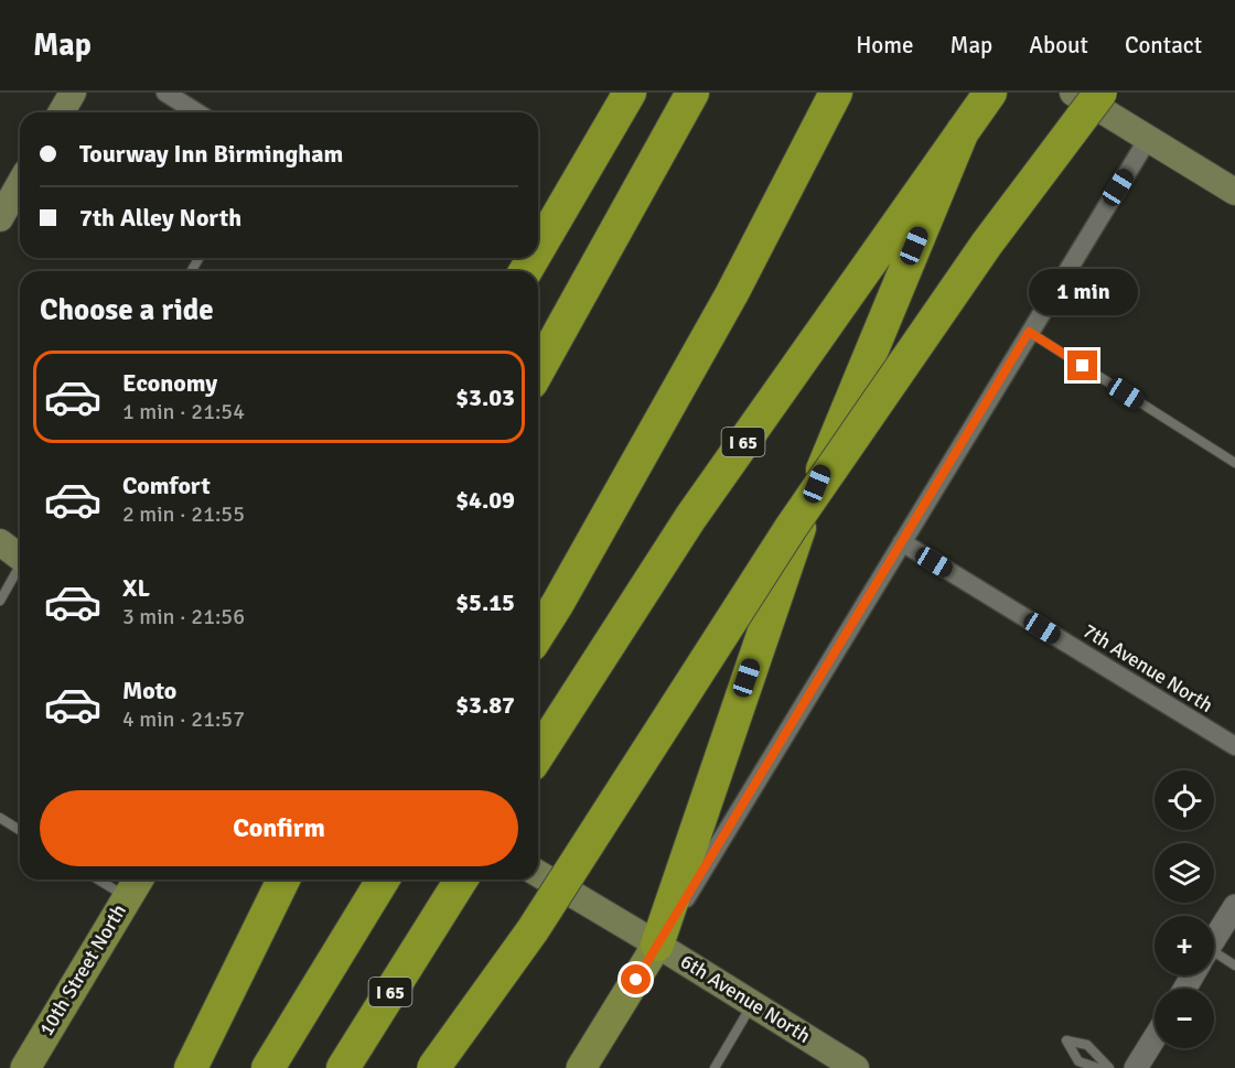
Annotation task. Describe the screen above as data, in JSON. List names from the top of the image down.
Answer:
{
  "streets": {
    "highway": ["I 65"],
    "main road": ["10th Street North", "6th Avenue North"],
    "street": ["7th Avenue North"]
  },
  "page": {
    "header": "Map",
    "nav": [
      "Home",
      "Map",
      "About",
      "Contact"
    ],
    "banner": ["Tourway Inn Birmingham", "7th Alley North"],
    "bubble": "1 min",
    "heading": "Choose a ride",
    "list": [
      {
        "name": "Economy",
        "note": "1 min · 21:54",
        "value": "$3.03"
      },
      {
        "name": "Comfort",
        "note": "2 min · 21:55",
        "value": "$4.09"
      },
      {
        "name": "XL",
        "note": "3 min · 21:56",
        "value": "$5.15"
      },
      {
        "name": "Moto",
        "note": "4 min · 21:57",
        "value": "$3.87"
      }
    ],
    "map_buttons": ["+", "−"],
    "buttons": "Confirm"
  }
}
